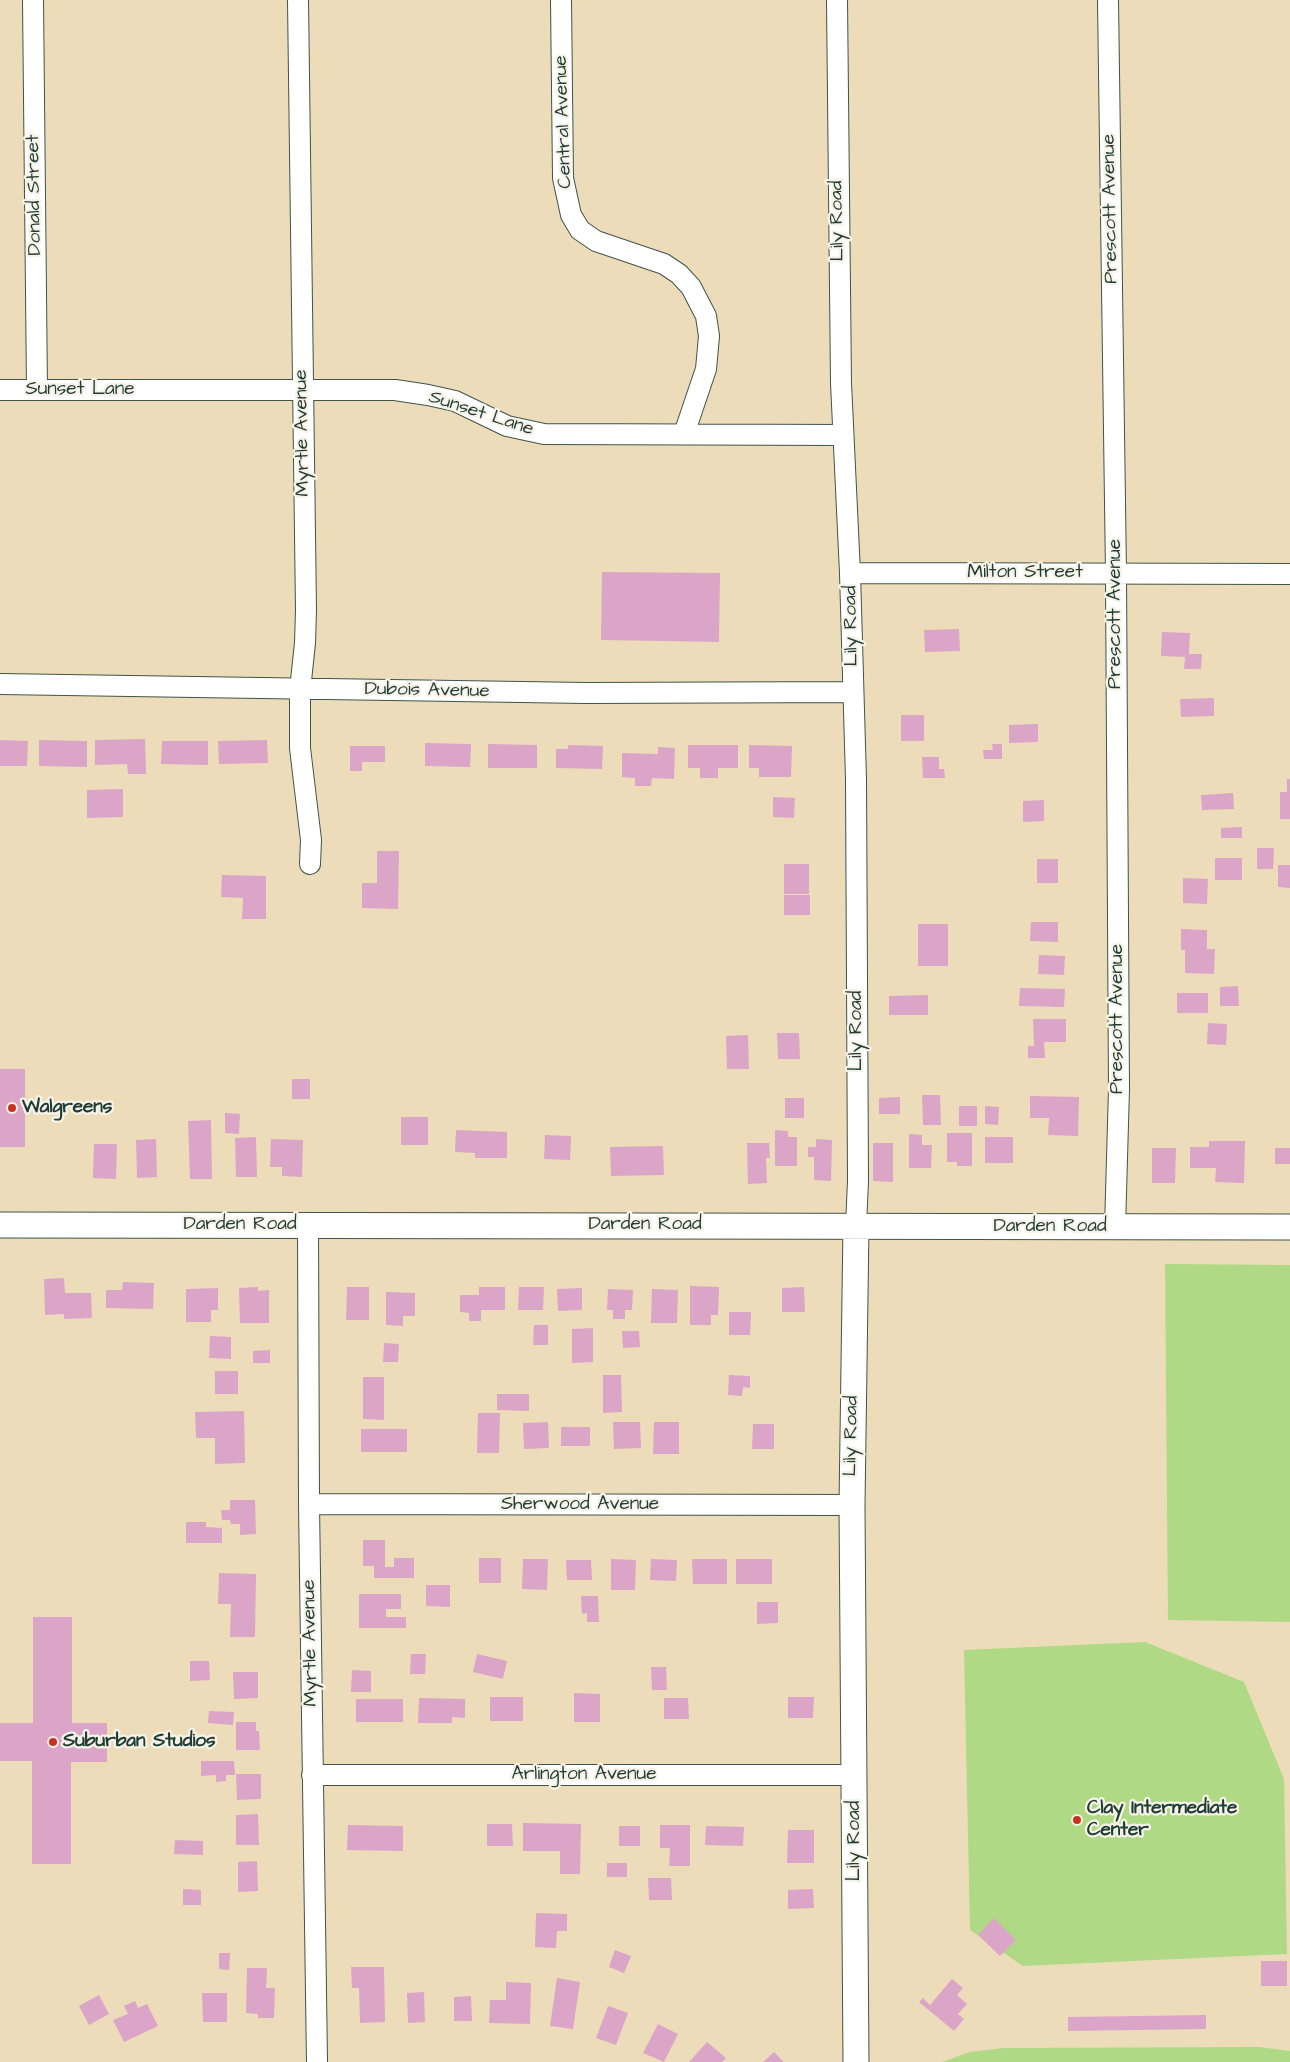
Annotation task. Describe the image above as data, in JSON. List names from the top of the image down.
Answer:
{
  "streets": {
    "street": [
      "Central Avenue",
      "Donald Street",
      "Prescott Avenue",
      "Lily Road",
      "Sunset Lane",
      "Myrtle Avenue",
      "Milton Street",
      "Dubois Avenue",
      "Darden Road",
      "Sherwood Avenue",
      "Arlington Avenue"
    ]
  },
  "crossings": [
    ["Central Avenue", "Sunset Lane"],
    ["Donald Street", "Sunset Lane"],
    ["Prescott Avenue", "Milton Street"],
    ["Prescott Avenue", "Darden Road"],
    ["Lily Road", "Sunset Lane"],
    ["Lily Road", "Milton Street"],
    ["Lily Road", "Dubois Avenue"],
    ["Lily Road", "Darden Road"],
    ["Lily Road", "Sherwood Avenue"],
    ["Lily Road", "Arlington Avenue"],
    ["Sunset Lane", "Myrtle Avenue"],
    ["Myrtle Avenue", "Dubois Avenue"],
    ["Myrtle Avenue", "Darden Road"],
    ["Myrtle Avenue", "Sherwood Avenue"],
    ["Myrtle Avenue", "Arlington Avenue"]
  ],
  "places": ["Walgreens", "Suburban Studios", "Clay Intermediate Center"]
}
